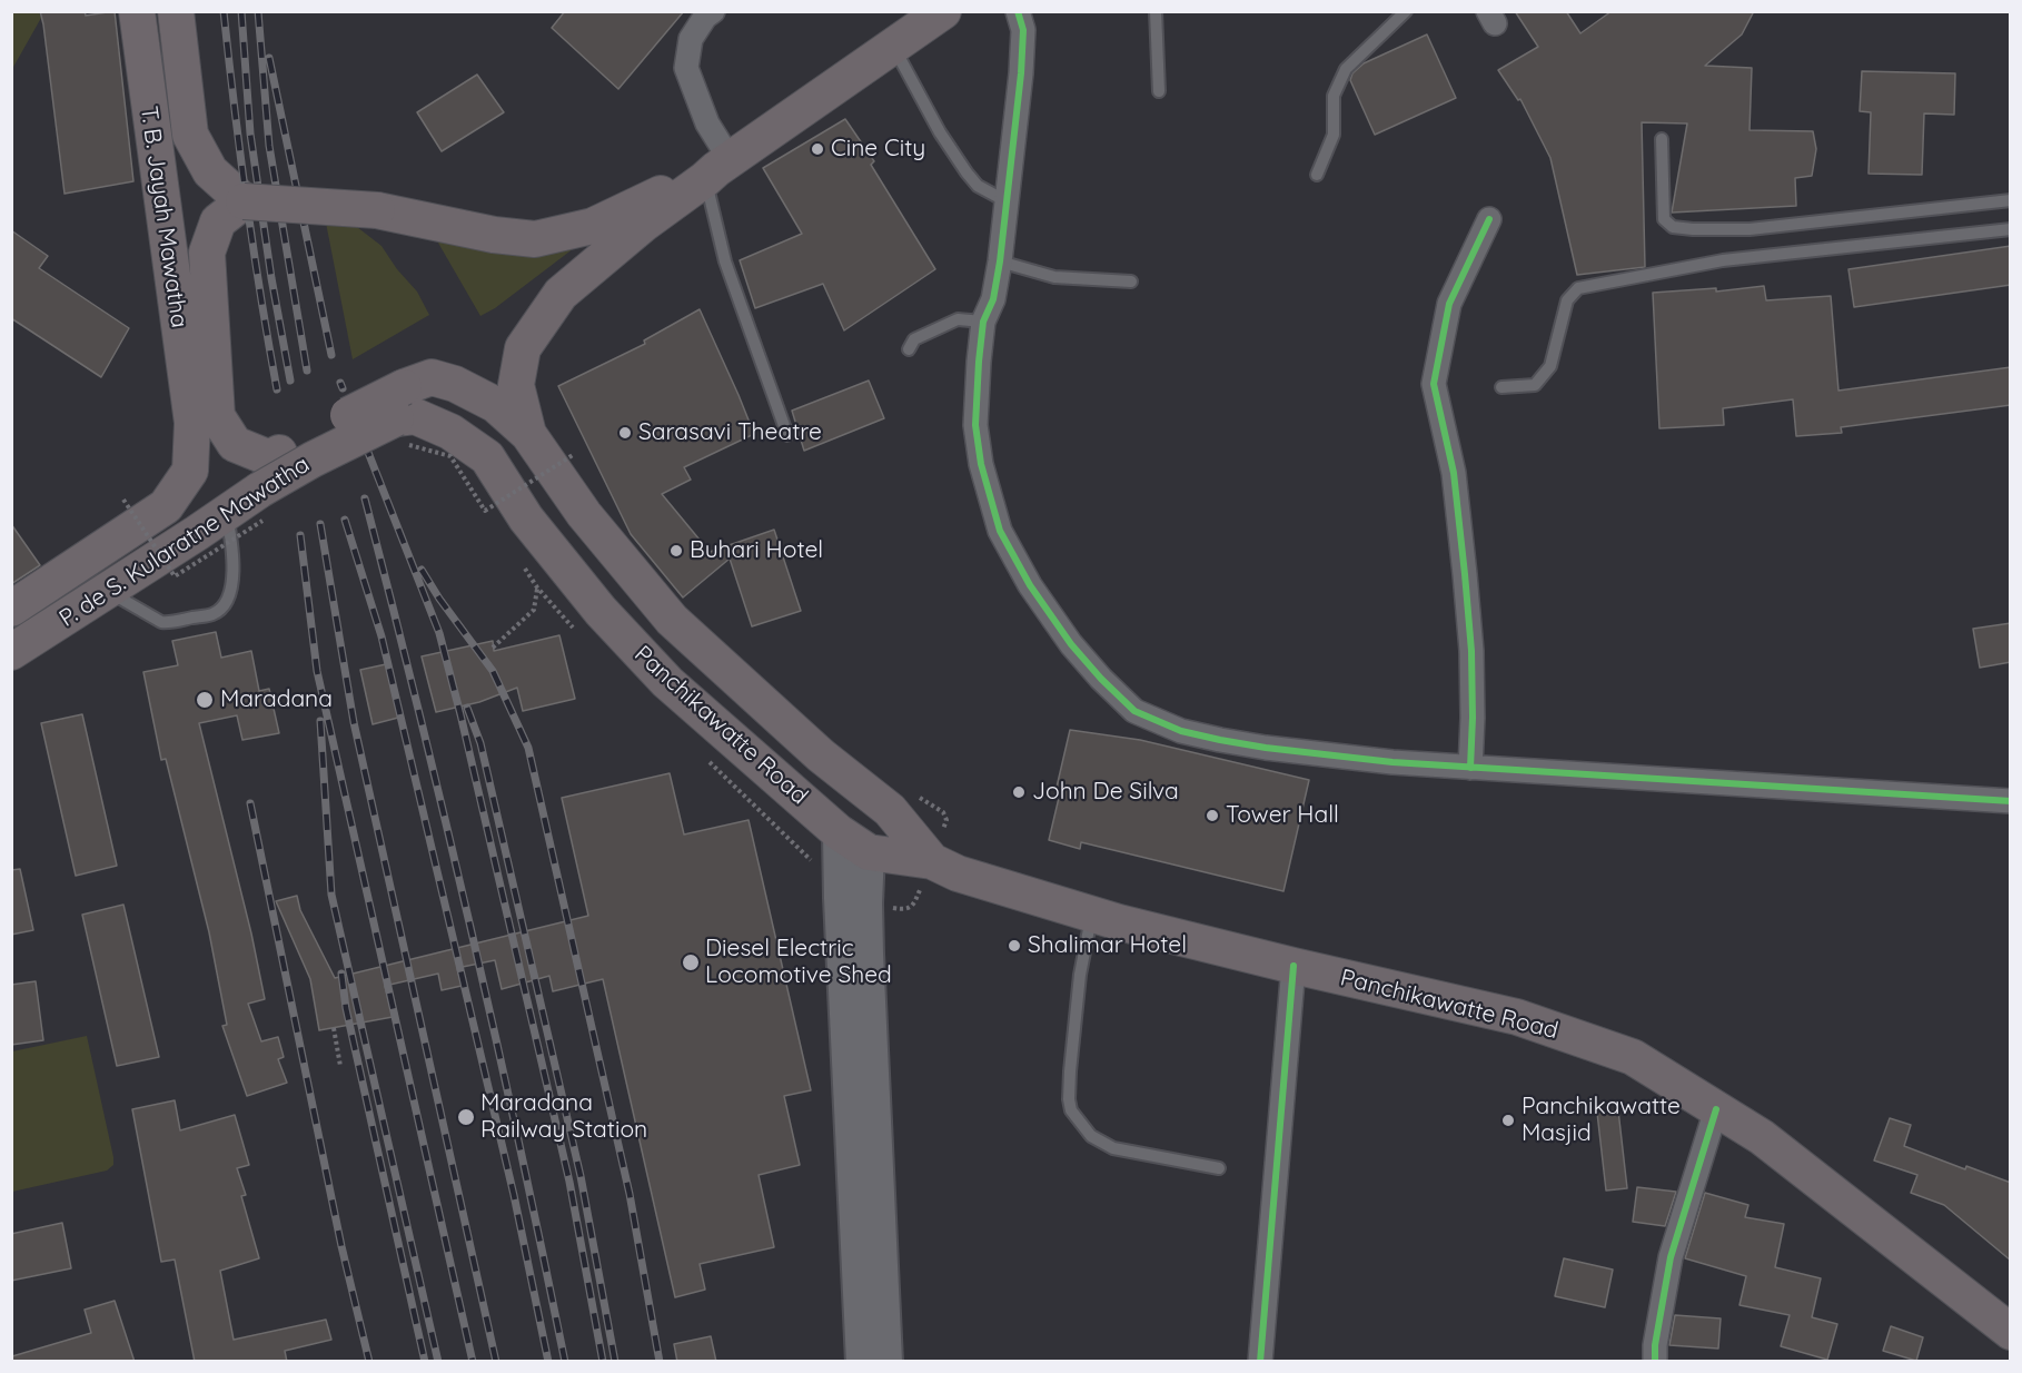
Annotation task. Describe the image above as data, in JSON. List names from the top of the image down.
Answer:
{
  "streets": {
    "main road": ["T. B. Jayah Mawatha", "P. de S. Kularatne Mawatha", "Panchikawatte Road"]
  },
  "crossings": [
    ["T. B. Jayah Mawatha", "P. de S. Kularatne Mawatha"],
    ["P. de S. Kularatne Mawatha", "Panchikawatte Road"]
  ],
  "places": [
    "Cine City",
    "Sarasavi Theatre",
    "Buhari Hotel",
    "Maradana",
    "John De Silva",
    "Tower Hall",
    "Shalimar Hotel",
    "Diesel Electric Locomotive Shed",
    "Maradana Railway Station",
    "Panchikawatte Masjid"
  ]
}
